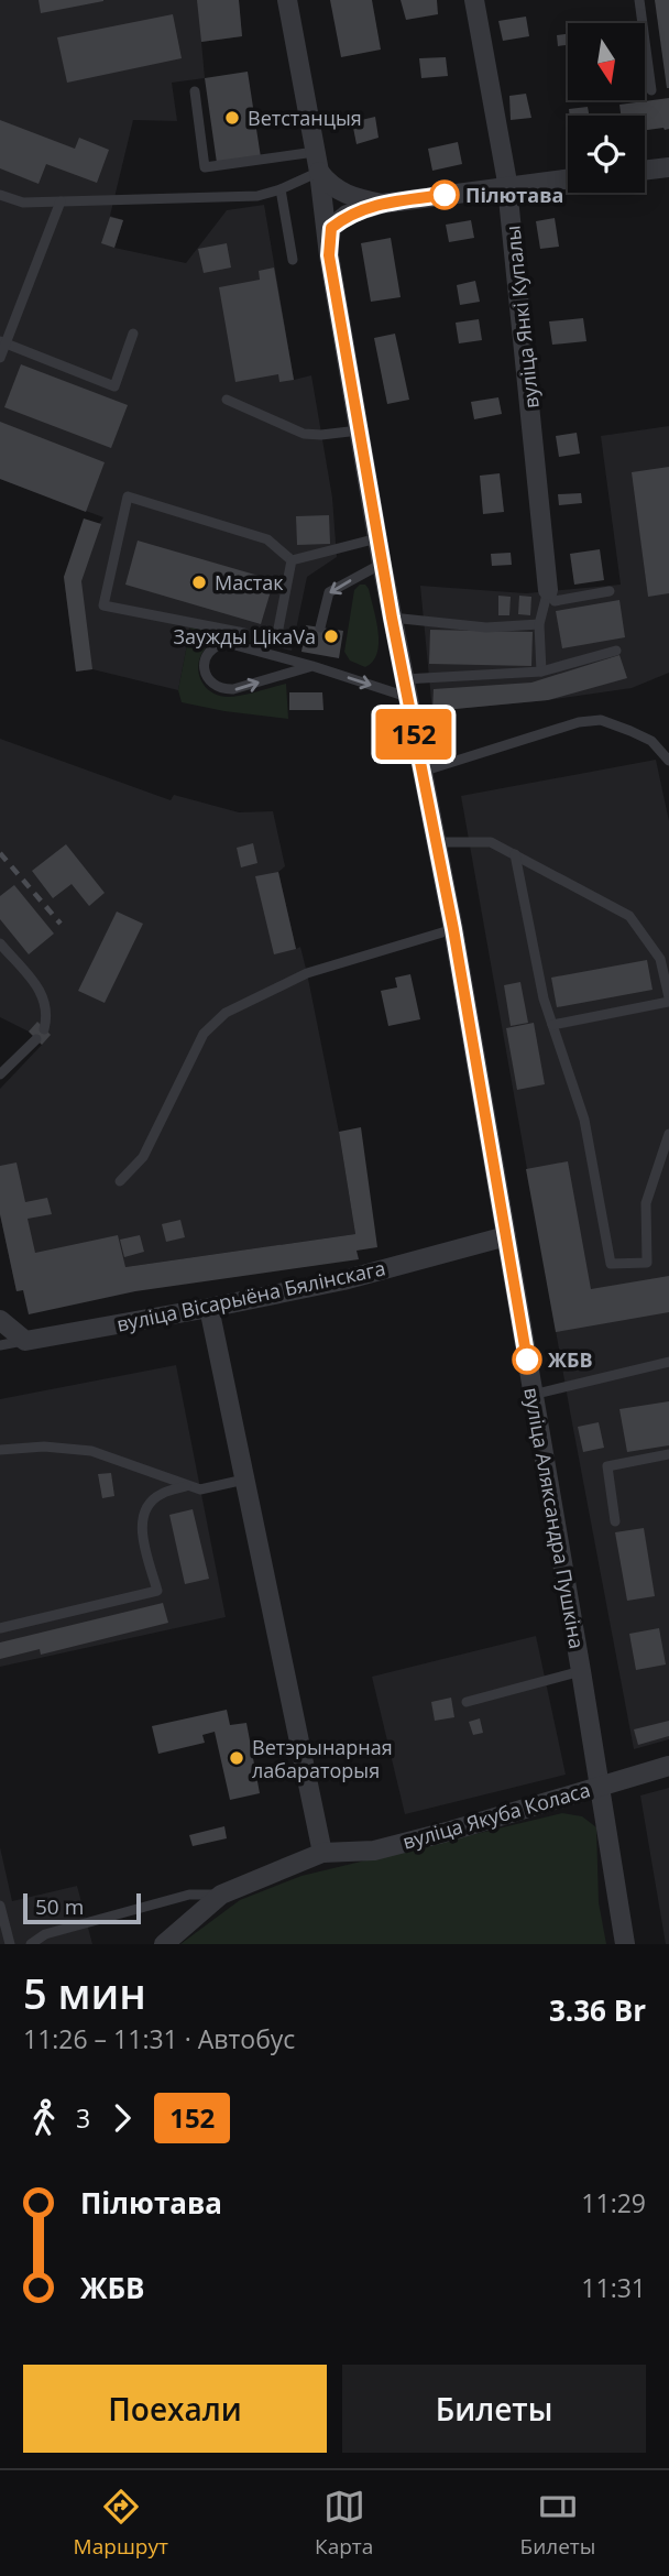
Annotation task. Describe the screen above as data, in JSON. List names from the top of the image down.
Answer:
{
  "streets": {
    "street": [
      "вуліца Янкі Купалы",
      "вуліца Вісарыёна Бялінскага",
      "вуліца Аляксандра Пушкіна",
      "вуліца Якуба Коласа"
    ]
  },
  "crossings": [
    ["вуліца Вісарыёна Бялінскага", "вуліца Аляксандра Пушкіна"],
    ["вуліца Аляксандра Пушкіна", "вуліца Якуба Коласа"]
  ],
  "places": [
    "Ветстанцыя",
    "Пілютава",
    "Мастак",
    "Заужды ЦікаVа",
    "ЖБВ",
    "Ветэрынарная лабараторыя"
  ],
  "lines": ["bus line 152"],
  "scale_bar": "50 m",
  "north": "bottom",
  "page": {
    "on_map": "152",
    "scale": "50 m",
    "heading": ["5 мин", "11:26 – 11:31 · Автобус", "3.36 Br"],
    "legs": ["3", "152"],
    "list": [
      {
        "name": "Пілютава",
        "value": "11:29"
      },
      {
        "name": "ЖБВ",
        "value": "11:31"
      }
    ],
    "buttons": ["Поехали", "Билеты"],
    "tabs": ["Маршрут", "Карта", "Билеты"]
  }
}
